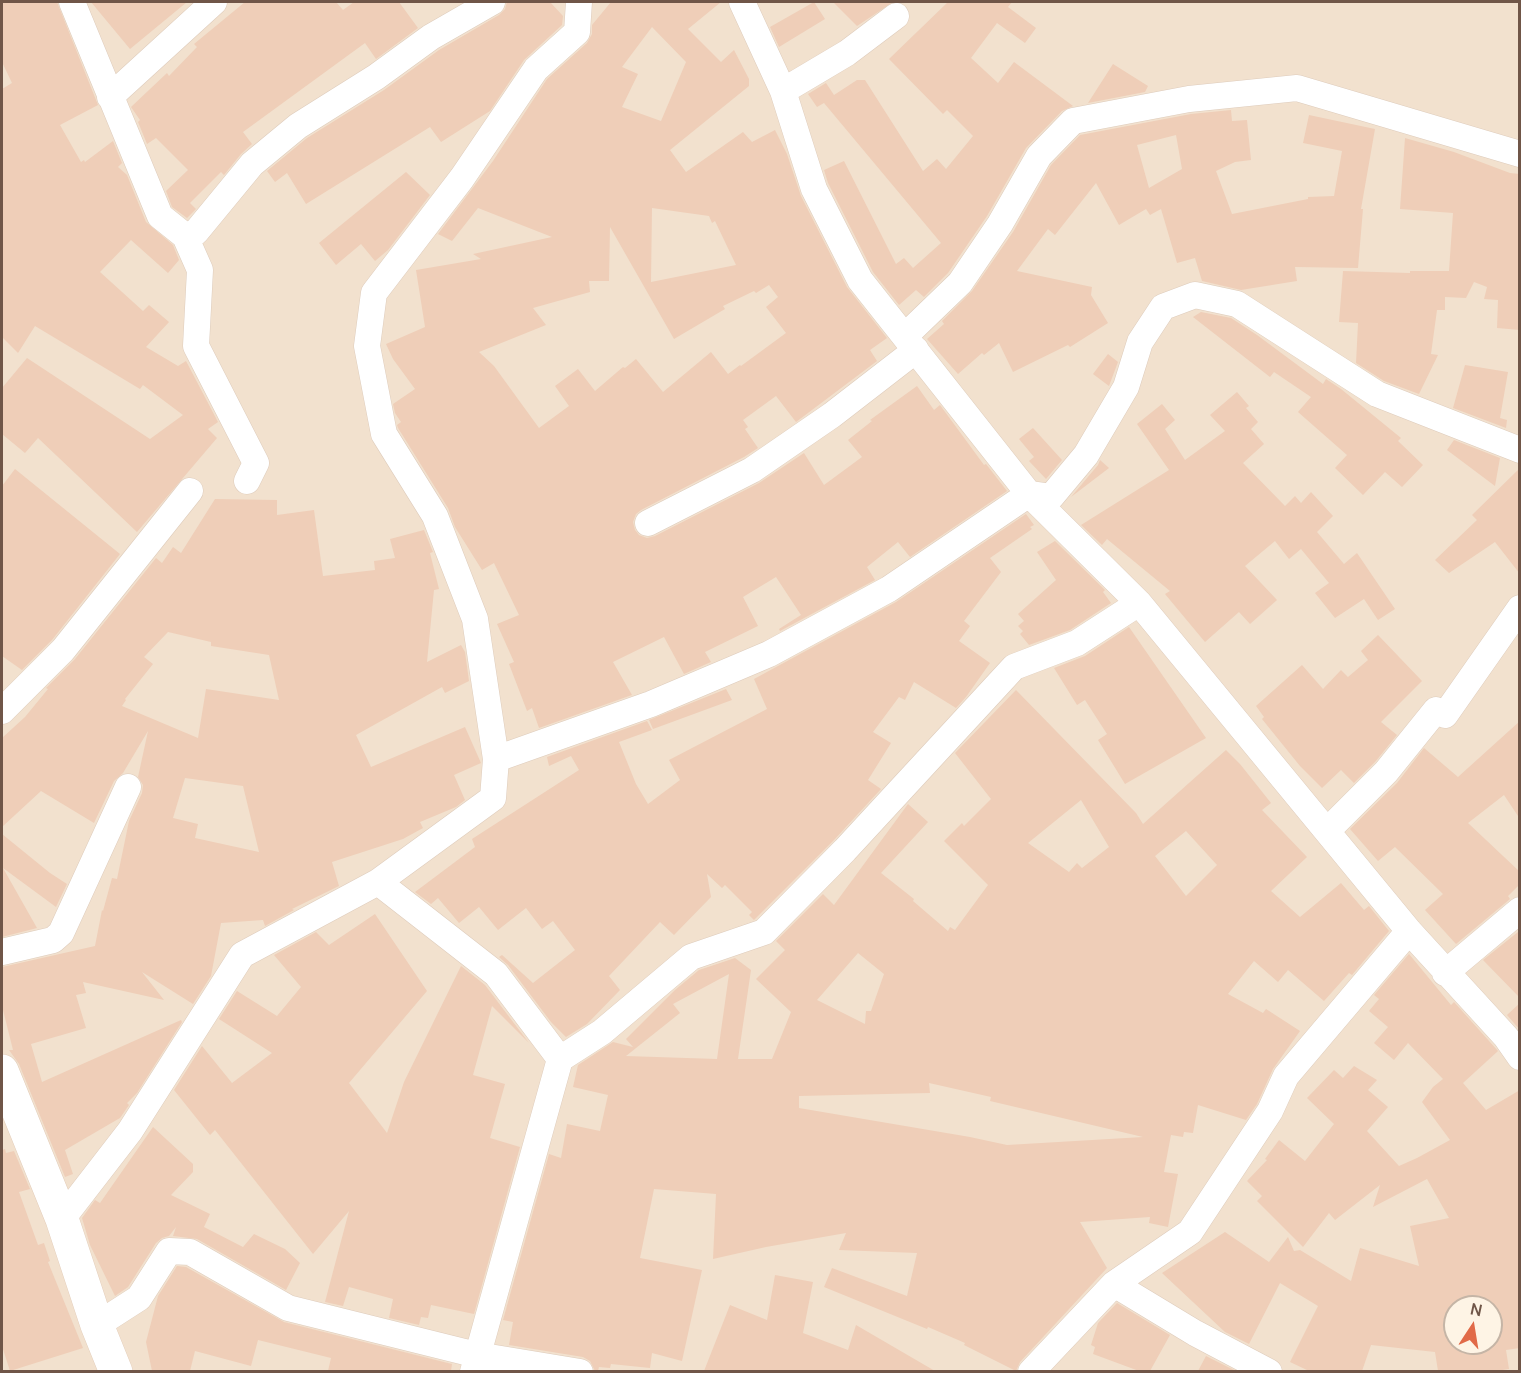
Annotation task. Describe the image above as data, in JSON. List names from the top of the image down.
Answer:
{
  "north": "top"
}
